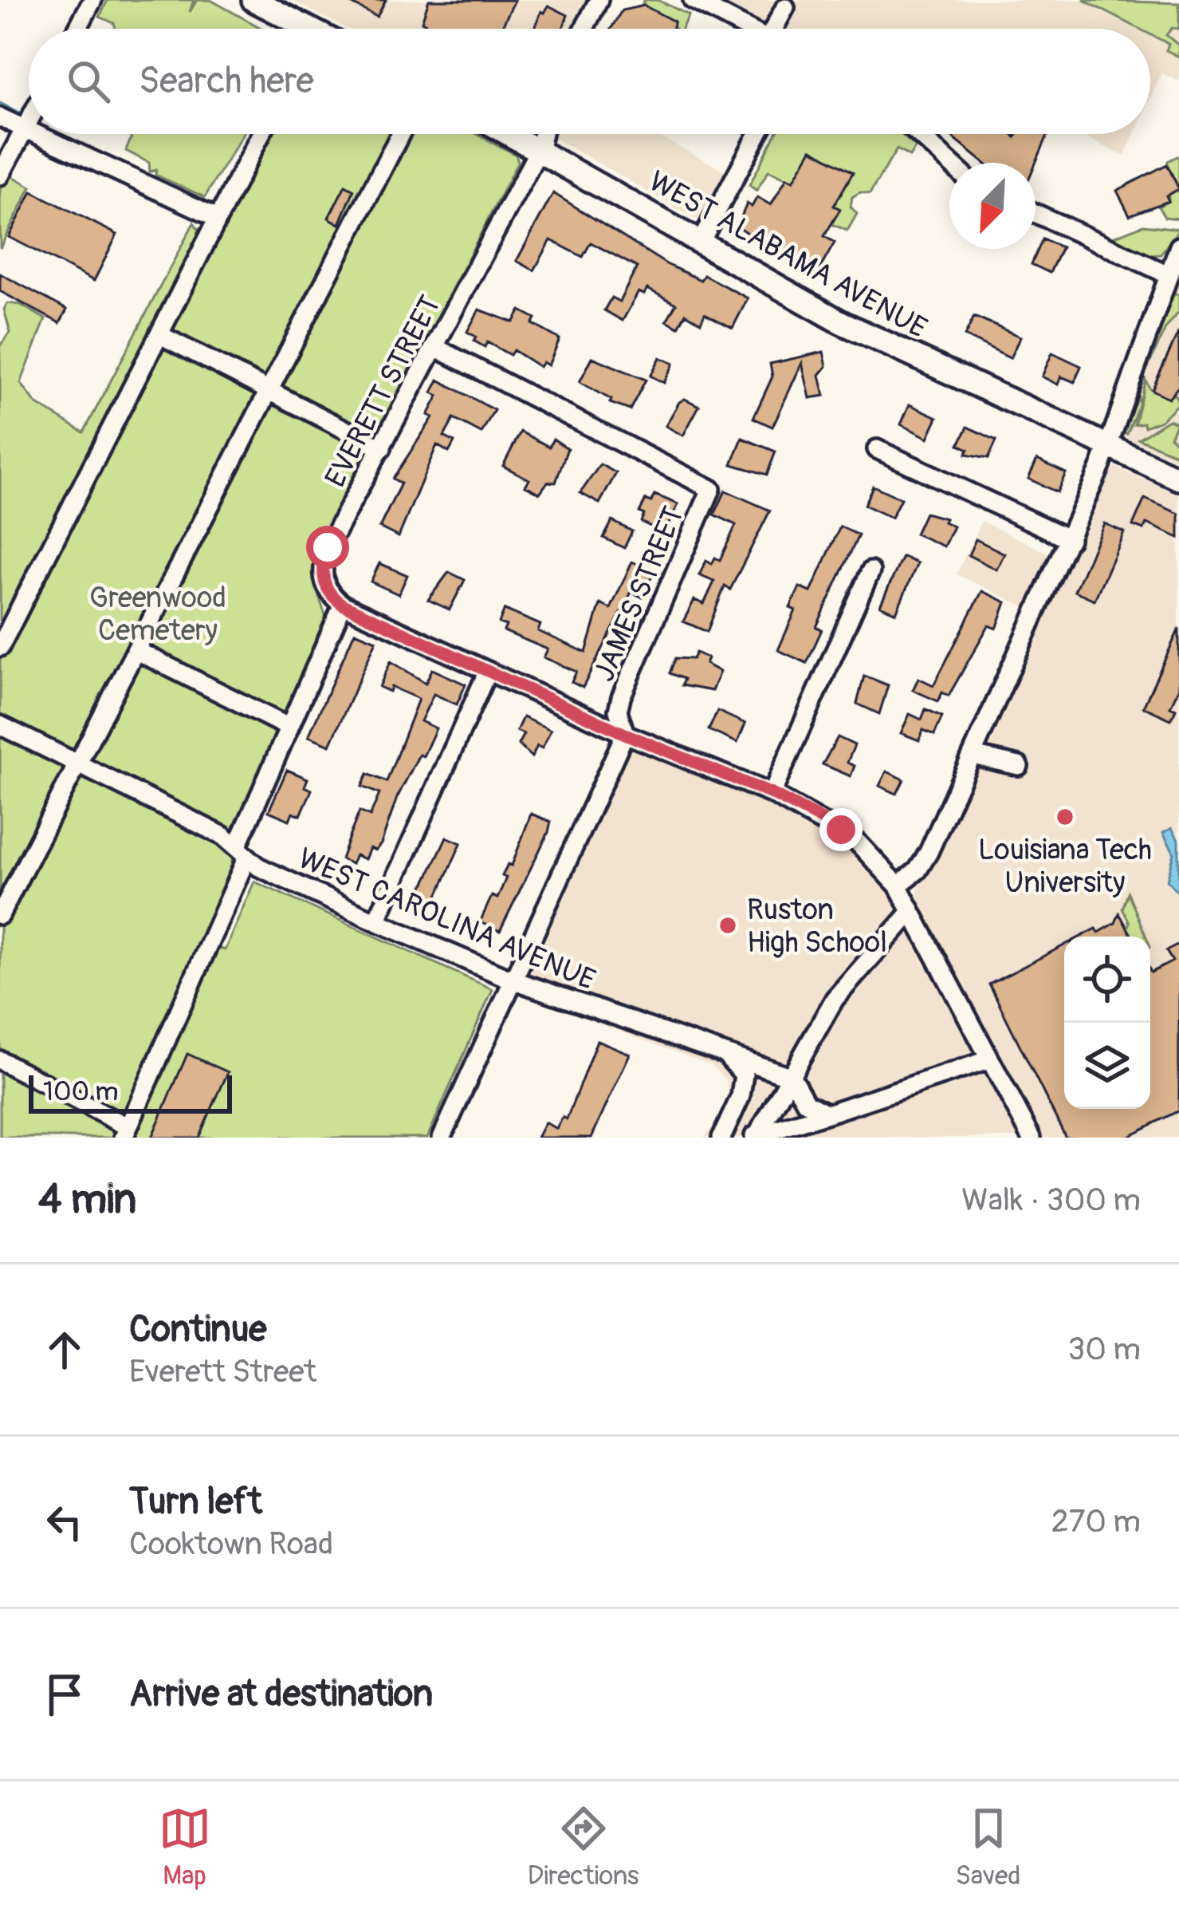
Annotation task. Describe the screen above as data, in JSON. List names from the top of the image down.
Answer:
{
  "streets": {
    "main road": ["WEST ALABAMA AVENUE"],
    "street": ["EVERETT STREET", "JAMES STREET", "WEST CAROLINA AVENUE"]
  },
  "crossings": [
    ["WEST ALABAMA AVENUE", "EVERETT STREET"],
    ["EVERETT STREET", "JAMES STREET"],
    ["JAMES STREET", "WEST CAROLINA AVENUE"]
  ],
  "parks": ["Greenwood Cemetery"],
  "places": ["Louisiana Tech University", "Ruston High School"],
  "scale_bar": "100 m",
  "north": "bottom left",
  "page": {
    "search": "Search here",
    "scale": "100 m",
    "heading": ["4 min", "Walk · 300 m"],
    "list": [
      ["Continue", "Everett Street", "30 m"],
      ["Turn left", "Cooktown Road", "270 m"],
      "Arrive at destination"
    ],
    "nav": ["Map", "Directions", "Saved"]
  }
}
